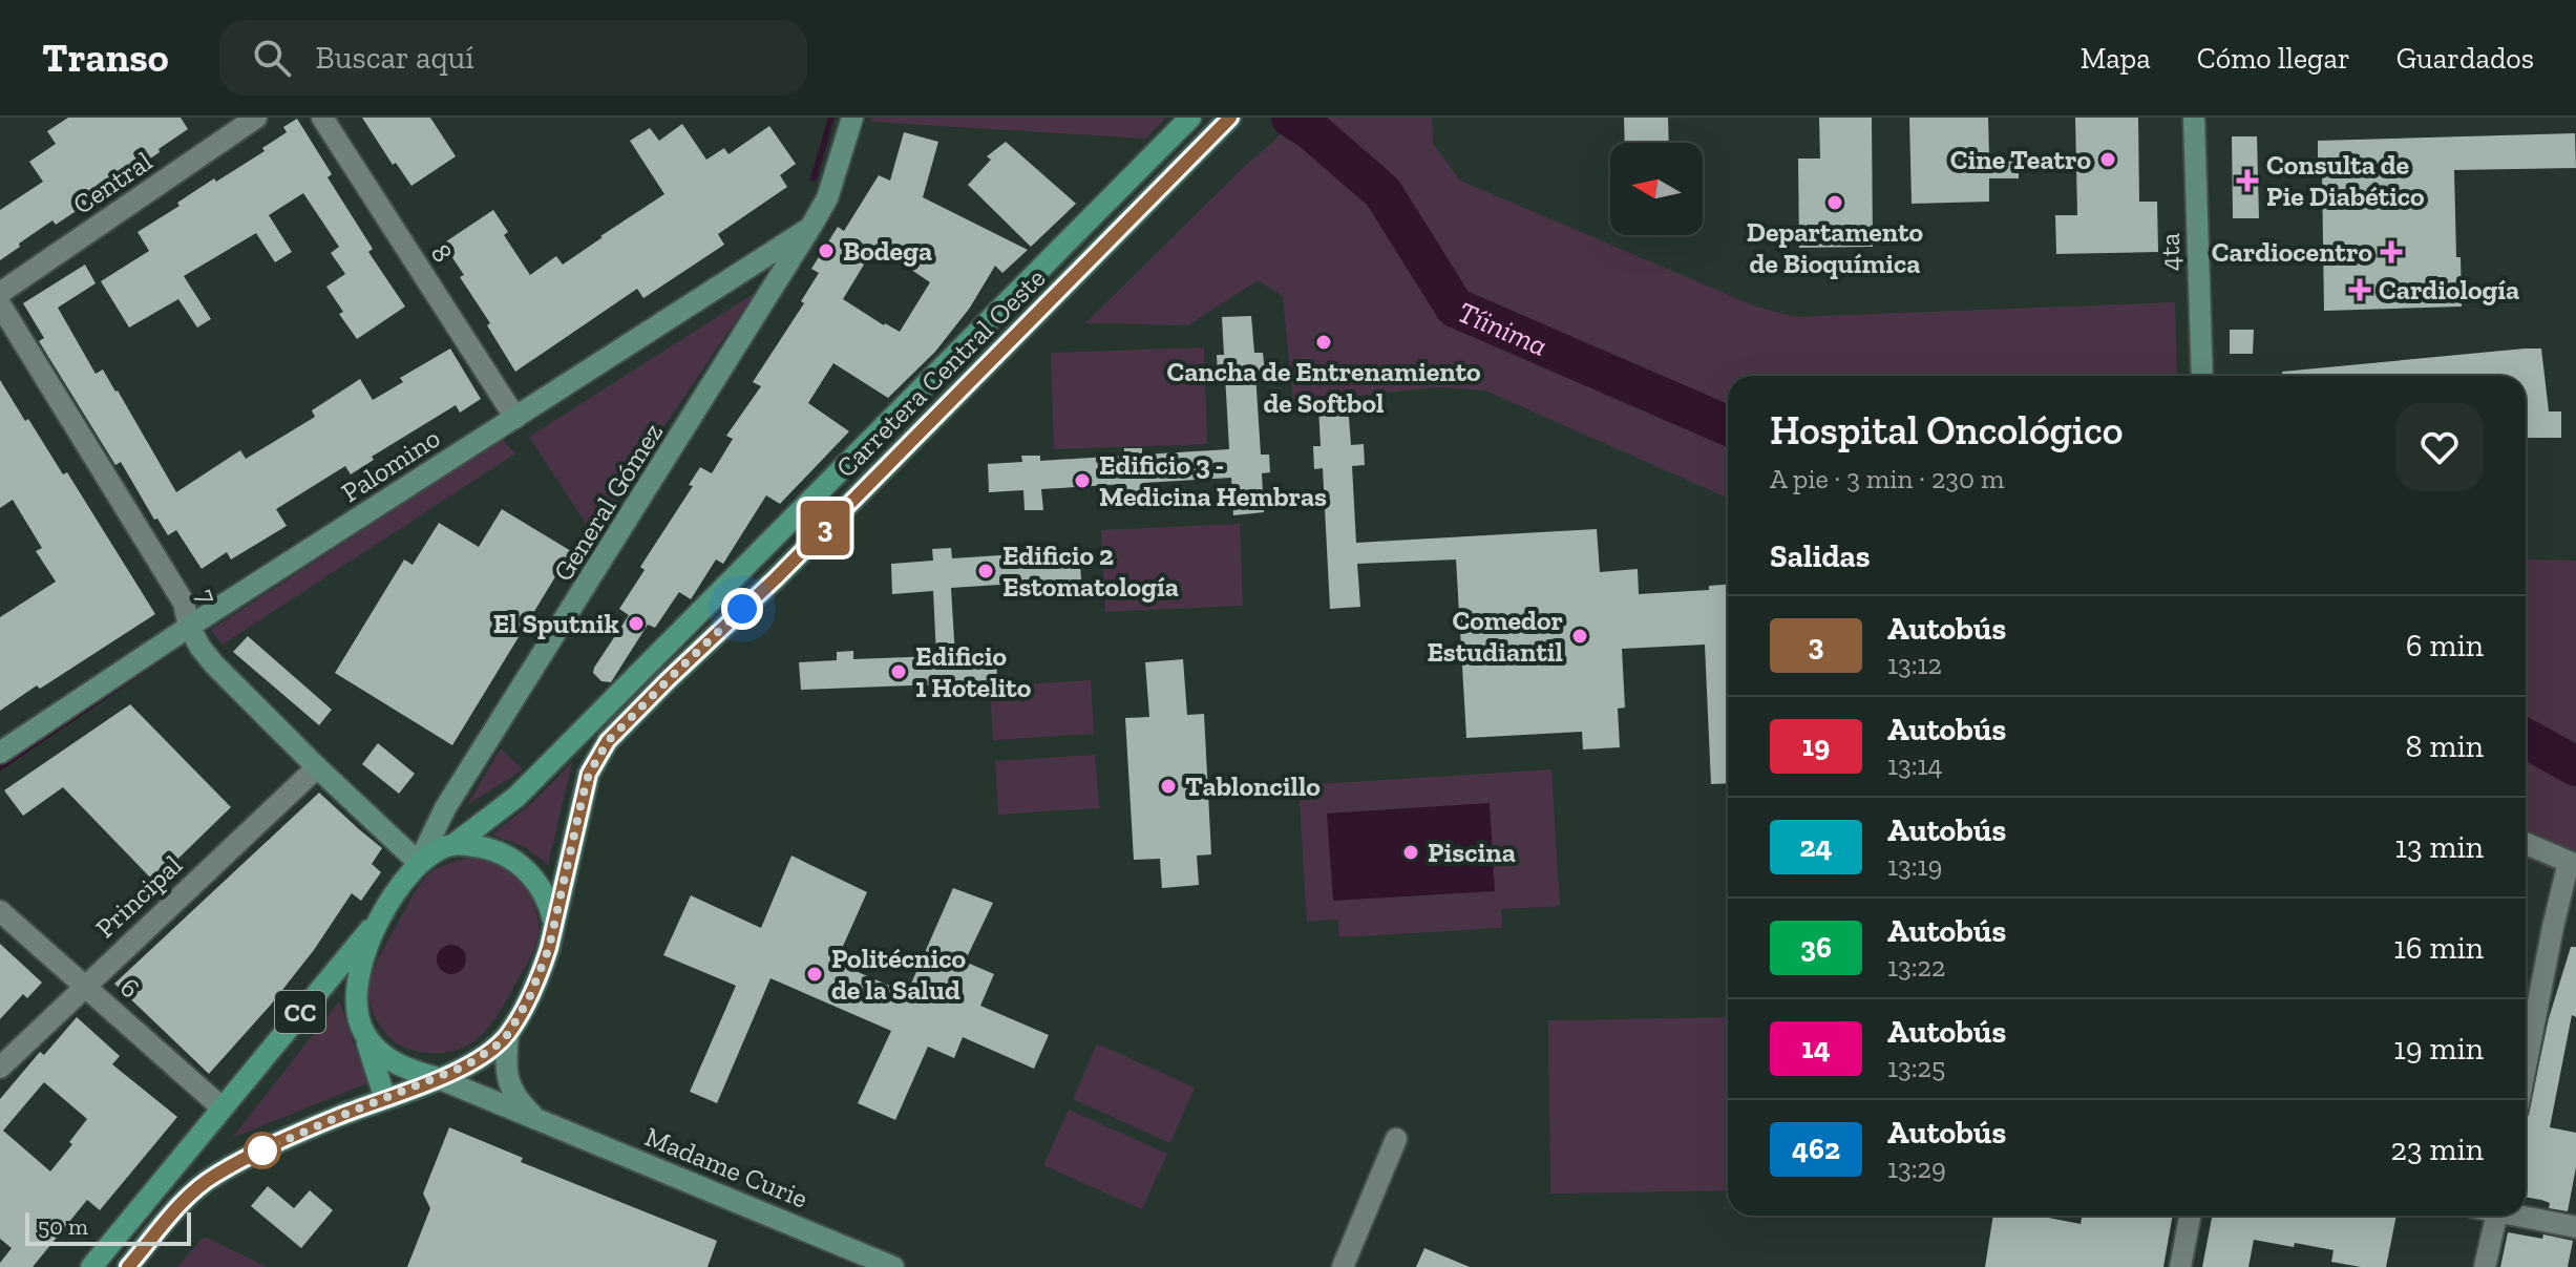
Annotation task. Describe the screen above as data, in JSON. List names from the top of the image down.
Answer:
{
  "streets": {
    "main road": ["Carretera Central Oeste", "CC"],
    "street": [
      "Central",
      "4ta",
      "8",
      "Palomino",
      "General Gómez",
      "7",
      "Principal",
      "6",
      "Madame Curie"
    ]
  },
  "crossings": [
    ["8", "Palomino"],
    ["Carretera Central Oeste", "General Gómez"],
    ["Carretera Central Oeste", "7"],
    ["Carretera Central Oeste", "CC"],
    ["Carretera Central Oeste", "Madame Curie"],
    ["Palomino", "General Gómez"],
    ["Palomino", "7"],
    ["General Gómez", "7"],
    ["General Gómez", "CC"],
    ["General Gómez", "Madame Curie"],
    ["7", "Principal"],
    ["7", "CC"],
    ["7", "Madame Curie"],
    ["Principal", "6"],
    ["6", "CC"],
    ["CC", "Madame Curie"]
  ],
  "water": ["Tíinima"],
  "places": {
    "other": [
      "Cine Teatro",
      "Departamento de Bioquímica",
      "Bodega",
      "Cancha de Entrenamiento de Softbol",
      "Edificio 3 - Medicina Hembras",
      "Edificio 2 Estomatología",
      "El Sputnik",
      "Comedor Estudiantil",
      "Edificio 1 Hotelito",
      "Tabloncillo",
      "Piscina",
      "Politécnico de la Salud"
    ],
    "health": ["Consulta de Pie Diabético", "Cardiocentro", "Cardiología"]
  },
  "lines": ["bus line 3"],
  "scale_bar": "50 m",
  "north": "left",
  "page": {
    "header": "Transo",
    "search": "Buscar aquí",
    "nav": ["Mapa", "Cómo llegar", "Guardados"],
    "on_map": "3",
    "heading": [
      ["Hospital Oncológico", "A pie · 3 min · 230 m"],
      "Salidas"
    ],
    "list": [
      {
        "mark": "3",
        "name": "Autobús",
        "note": "13:12",
        "value": "6 min"
      },
      {
        "mark": "19",
        "name": "Autobús",
        "note": "13:14",
        "value": "8 min"
      },
      {
        "mark": "24",
        "name": "Autobús",
        "note": "13:19",
        "value": "13 min"
      },
      {
        "mark": "36",
        "name": "Autobús",
        "note": "13:22",
        "value": "16 min"
      },
      {
        "mark": "14",
        "name": "Autobús",
        "note": "13:25",
        "value": "19 min"
      },
      {
        "mark": "462",
        "name": "Autobús",
        "note": "13:29",
        "value": "23 min"
      }
    ],
    "scale": "50 m"
  }
}
